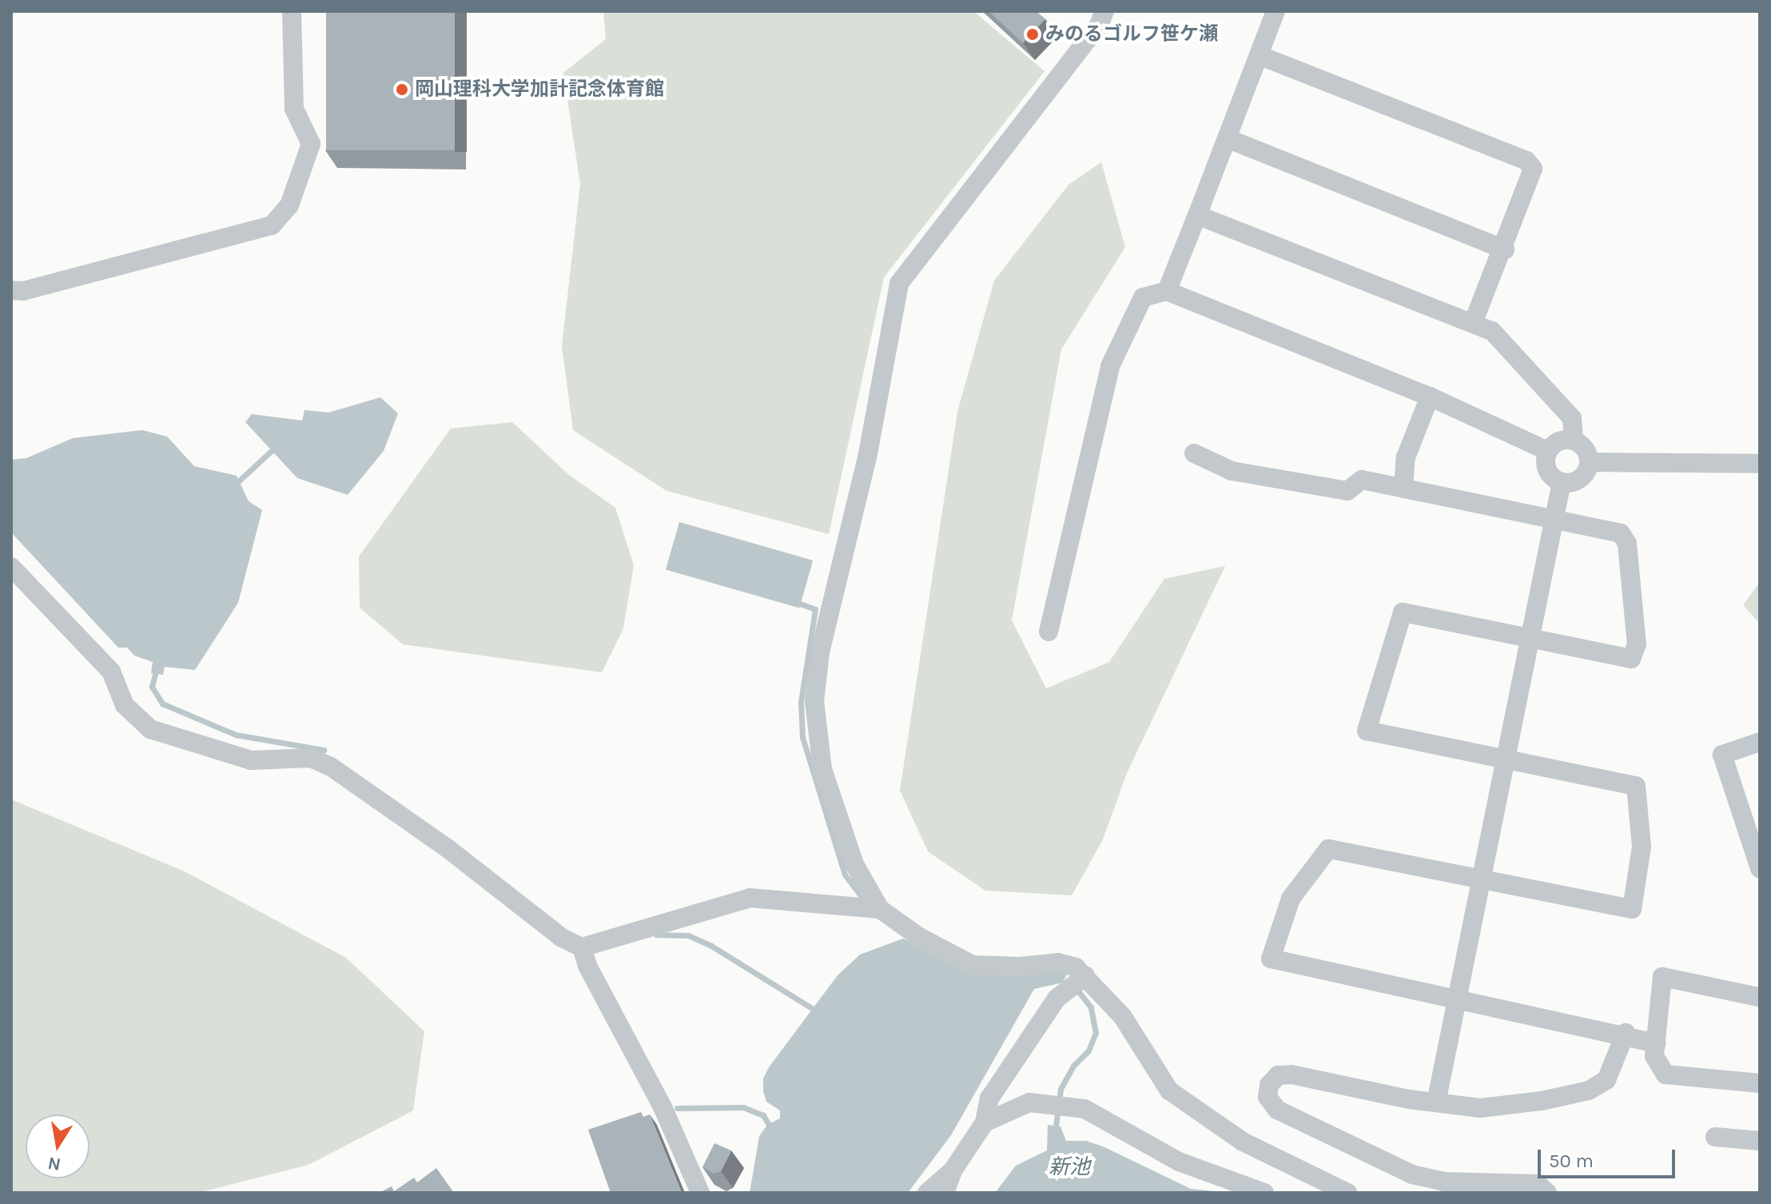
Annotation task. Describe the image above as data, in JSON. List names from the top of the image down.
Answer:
{
  "water": ["新池"],
  "places": ["みのるゴルフ笹ケ瀬", "岡山理科大学加計記念体育館"],
  "scale_bar": "50 m",
  "north": "bottom"
}
